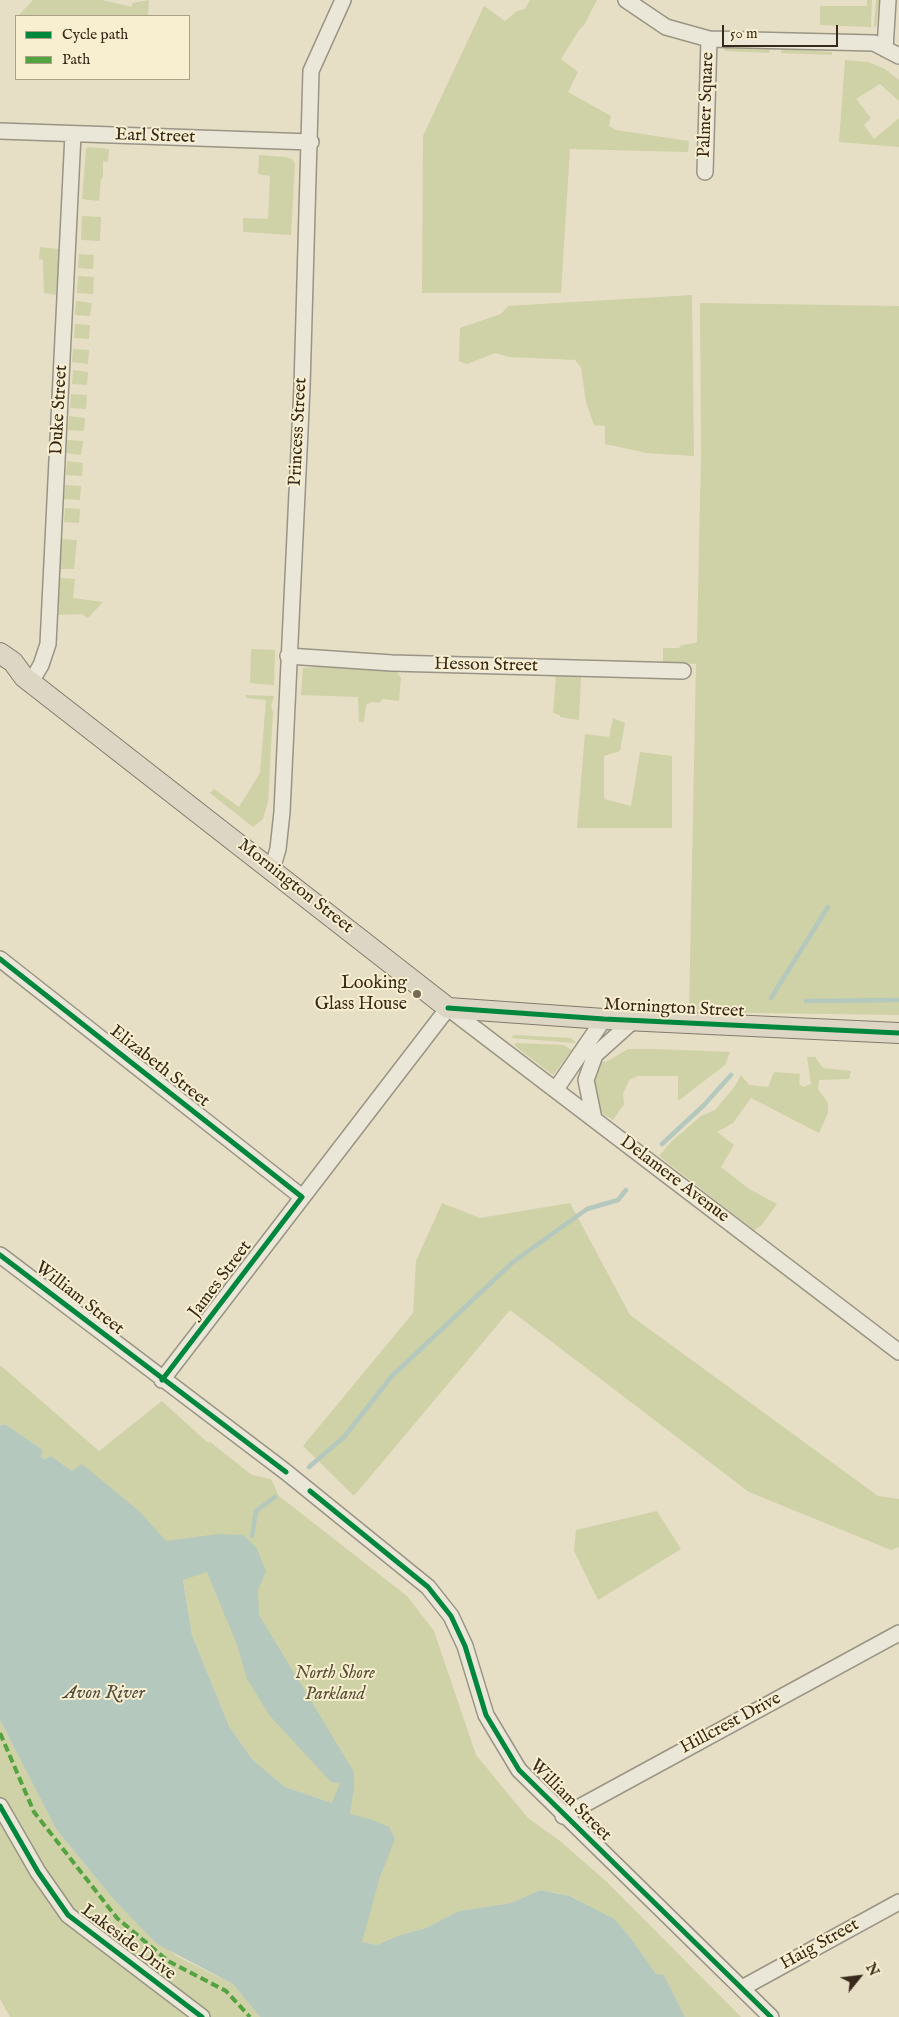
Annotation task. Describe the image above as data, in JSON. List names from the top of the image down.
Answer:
{
  "streets": {
    "main road": ["Mornington Street"],
    "street": [
      "Palmer Square",
      "Earl Street",
      "Duke Street",
      "Princess Street",
      "Hesson Street",
      "Elizabeth Street",
      "Delamere Avenue",
      "James Street",
      "William Street",
      "Hillcrest Drive",
      "Lakeside Drive",
      "Haig Street"
    ]
  },
  "crossings": [
    ["Earl Street", "Duke Street"],
    ["Earl Street", "Princess Street"],
    ["Duke Street", "Mornington Street"],
    ["Princess Street", "Hesson Street"],
    ["Princess Street", "Mornington Street"],
    ["Mornington Street", "Delamere Avenue"],
    ["Mornington Street", "James Street"],
    ["Elizabeth Street", "James Street"],
    ["Delamere Avenue", "James Street"],
    ["James Street", "William Street"],
    ["William Street", "Hillcrest Drive"],
    ["William Street", "Haig Street"]
  ],
  "water": ["Avon River"],
  "parks": ["North Shore Parkland"],
  "places": ["Looking Glass House"],
  "legend": ["Cycle path", "Path"],
  "scale_bar": "50 m",
  "north": "top right"
}
